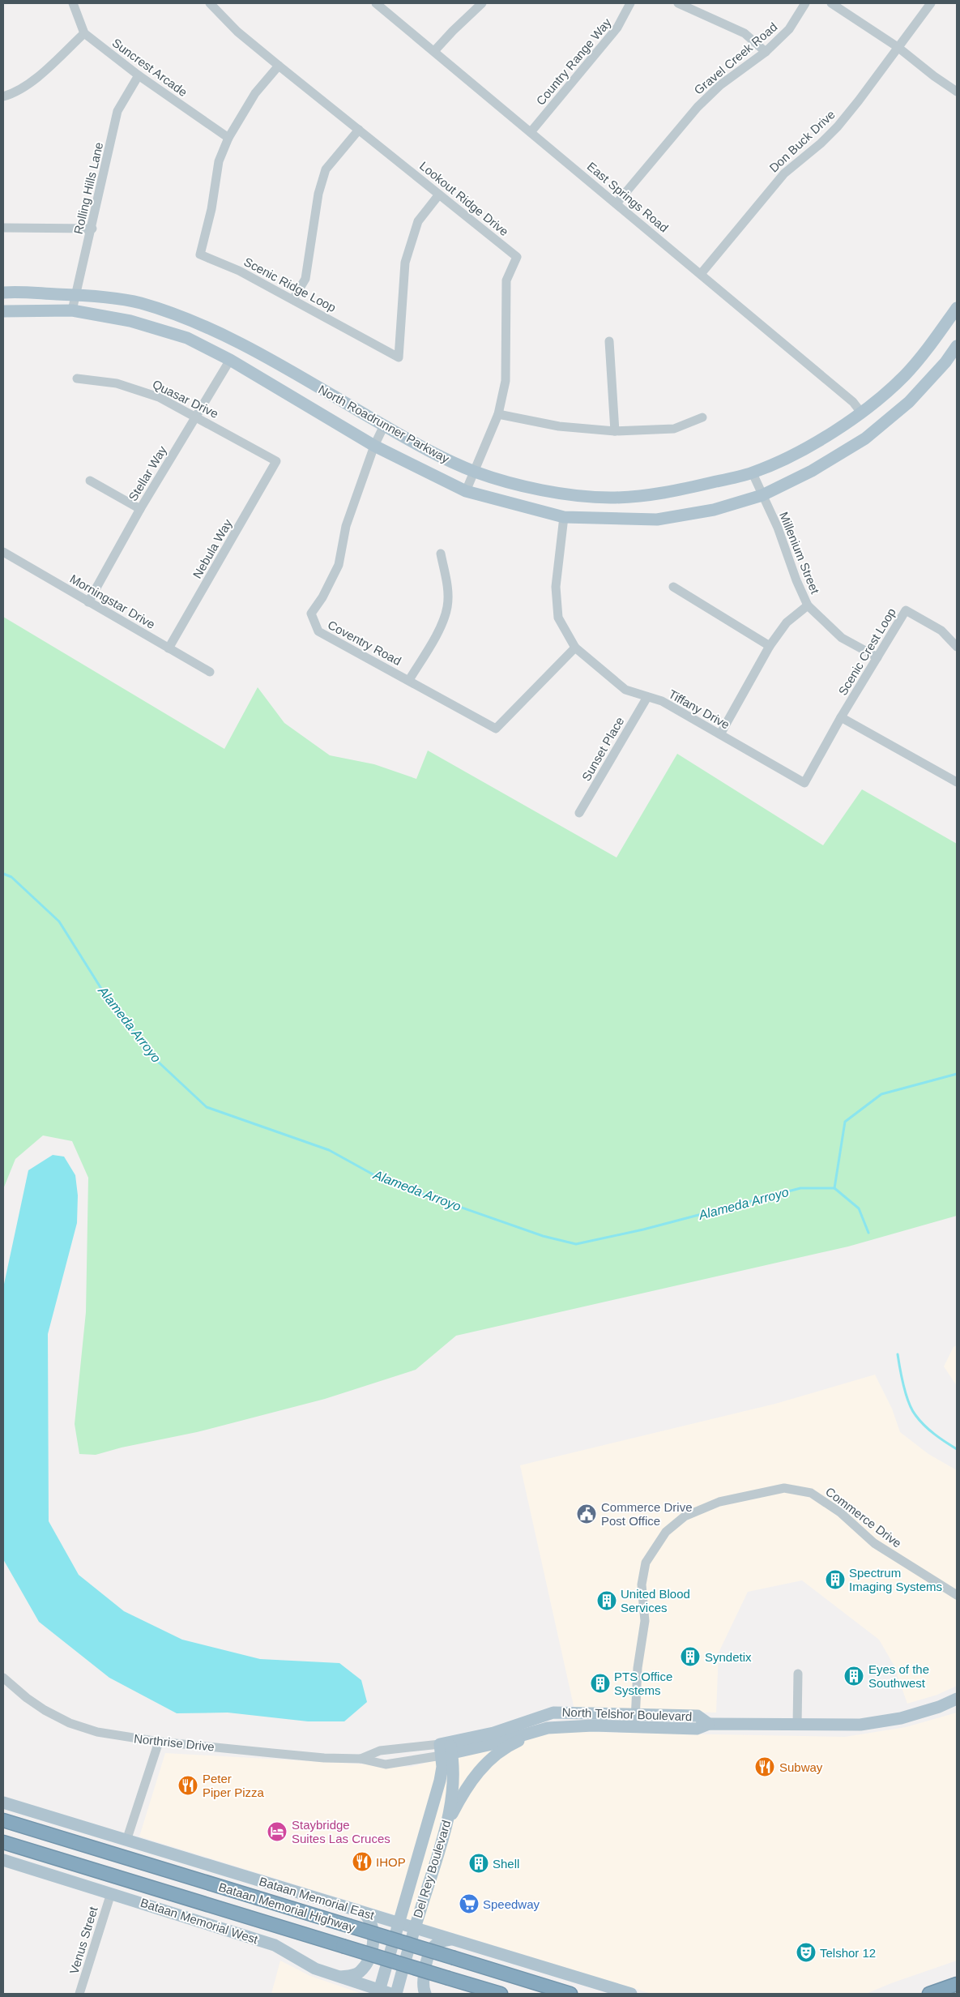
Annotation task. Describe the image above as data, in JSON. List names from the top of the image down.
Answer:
{
  "streets": {
    "highway": ["Bataan Memorial Highway"],
    "main road": [
      "North Roadrunner Parkway",
      "North Telshor Boulevard",
      "Del Rey Boulevard",
      "Bataan Memorial East",
      "Bataan Memorial West"
    ],
    "street": [
      "Gravel Creek Road",
      "Country Range Way",
      "Suncrest Arcade",
      "Don Buck Drive",
      "Rolling Hills Lane",
      "East Springs Road",
      "Lookout Ridge Drive",
      "Scenic Ridge Loop",
      "Quasar Drive",
      "Stellar Way",
      "Nebula Way",
      "Millenium Street",
      "Morningstar Drive",
      "Coventry Road",
      "Scenic Crest Loop",
      "Tiffany Drive",
      "Sunset Place",
      "Commerce Drive",
      "Northrise Drive",
      "Venus Street"
    ]
  },
  "crossings": [
    ["Gravel Creek Road", "East Springs Road"],
    ["Country Range Way", "East Springs Road"],
    ["Suncrest Arcade", "Rolling Hills Lane"],
    ["Suncrest Arcade", "Scenic Ridge Loop"],
    ["Don Buck Drive", "East Springs Road"],
    ["Rolling Hills Lane", "North Roadrunner Parkway"],
    ["East Springs Road", "North Roadrunner Parkway"],
    ["Lookout Ridge Drive", "Scenic Ridge Loop"],
    ["Lookout Ridge Drive", "North Roadrunner Parkway"],
    ["Quasar Drive", "Stellar Way"],
    ["Quasar Drive", "Nebula Way"],
    ["North Roadrunner Parkway", "Stellar Way"],
    ["North Roadrunner Parkway", "Millenium Street"],
    ["North Roadrunner Parkway", "Coventry Road"],
    ["North Roadrunner Parkway", "Tiffany Drive"],
    ["Stellar Way", "Morningstar Drive"],
    ["Nebula Way", "Morningstar Drive"],
    ["Millenium Street", "Scenic Crest Loop"],
    ["Coventry Road", "Tiffany Drive"],
    ["Scenic Crest Loop", "Tiffany Drive"],
    ["Tiffany Drive", "Sunset Place"],
    ["Commerce Drive", "North Telshor Boulevard"],
    ["North Telshor Boulevard", "Northrise Drive"],
    ["North Telshor Boulevard", "Del Rey Boulevard"],
    ["Northrise Drive", "Del Rey Boulevard"],
    ["Del Rey Boulevard", "Bataan Memorial East"],
    ["Del Rey Boulevard", "Bataan Memorial West"],
    ["Bataan Memorial West", "Venus Street"]
  ],
  "water": ["Alameda Arroyo"],
  "places": {
    "public building": ["Commerce Drive Post Office"],
    "building": [
      "Spectrum Imaging Systems",
      "United Blood Services",
      "Syndetix",
      "Eyes of the Southwest",
      "PTS Office Systems",
      "Shell"
    ],
    "restaurant": ["Subway", "Peter Piper Pizza", "IHOP"],
    "hotel": ["Staybridge Suites Las Cruces"],
    "supermarket": ["Speedway"],
    "theatre": ["Telshor 12"]
  }
}
